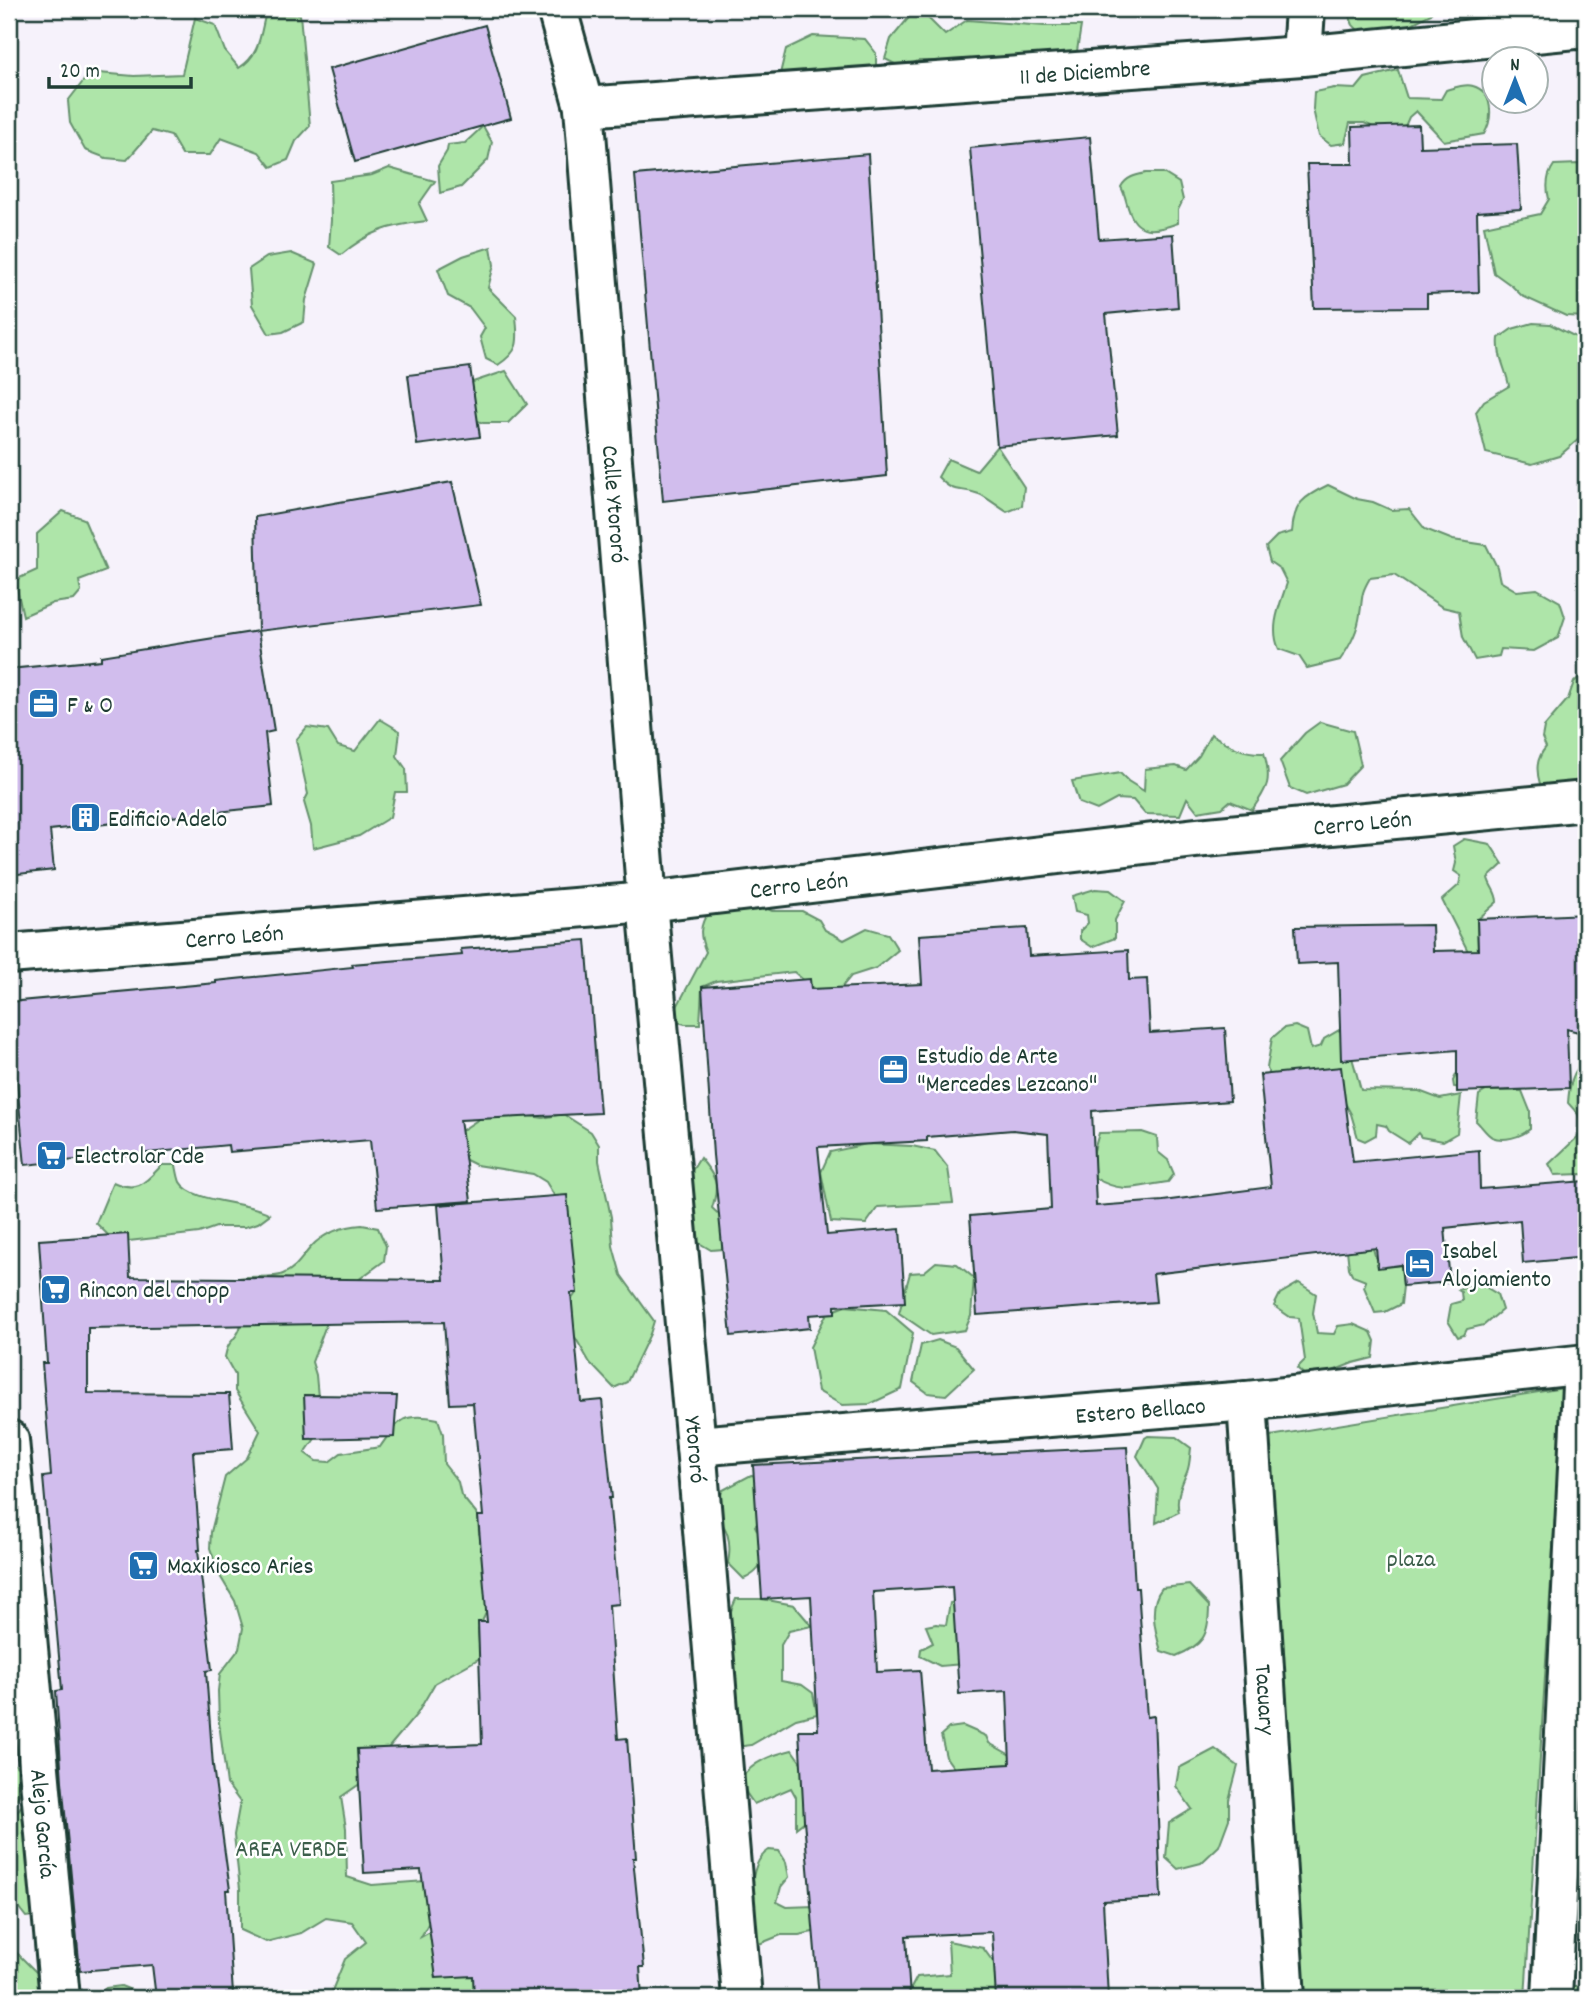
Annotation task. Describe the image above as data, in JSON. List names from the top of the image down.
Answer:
{
  "streets": {
    "street": [
      "11 de Diciembre",
      "Calle Ytororó",
      "Cerro León",
      "Estero Bellaco",
      "Ytororó",
      "Tacuary",
      "Alejo García"
    ]
  },
  "crossings": [
    ["11 de Diciembre", "Calle Ytororó"],
    ["Calle Ytororó", "Cerro León"],
    ["Calle Ytororó", "Ytororó"],
    ["Cerro León", "Ytororó"],
    ["Estero Bellaco", "Ytororó"],
    ["Estero Bellaco", "Tacuary"]
  ],
  "parks": ["plaza", "AREA VERDE"],
  "places": {
    "office": ["F & O", "Estudio de Arte \"Mercedes Lezcano\""],
    "building": ["Edificio Adelo"],
    "supermarket": ["Electrolar Cde", "Rincon del chopp", "Maxikiosco Aries"],
    "hotel": ["Isabel Alojamiento"]
  },
  "scale_bar": "20 m",
  "north": "top"
}
